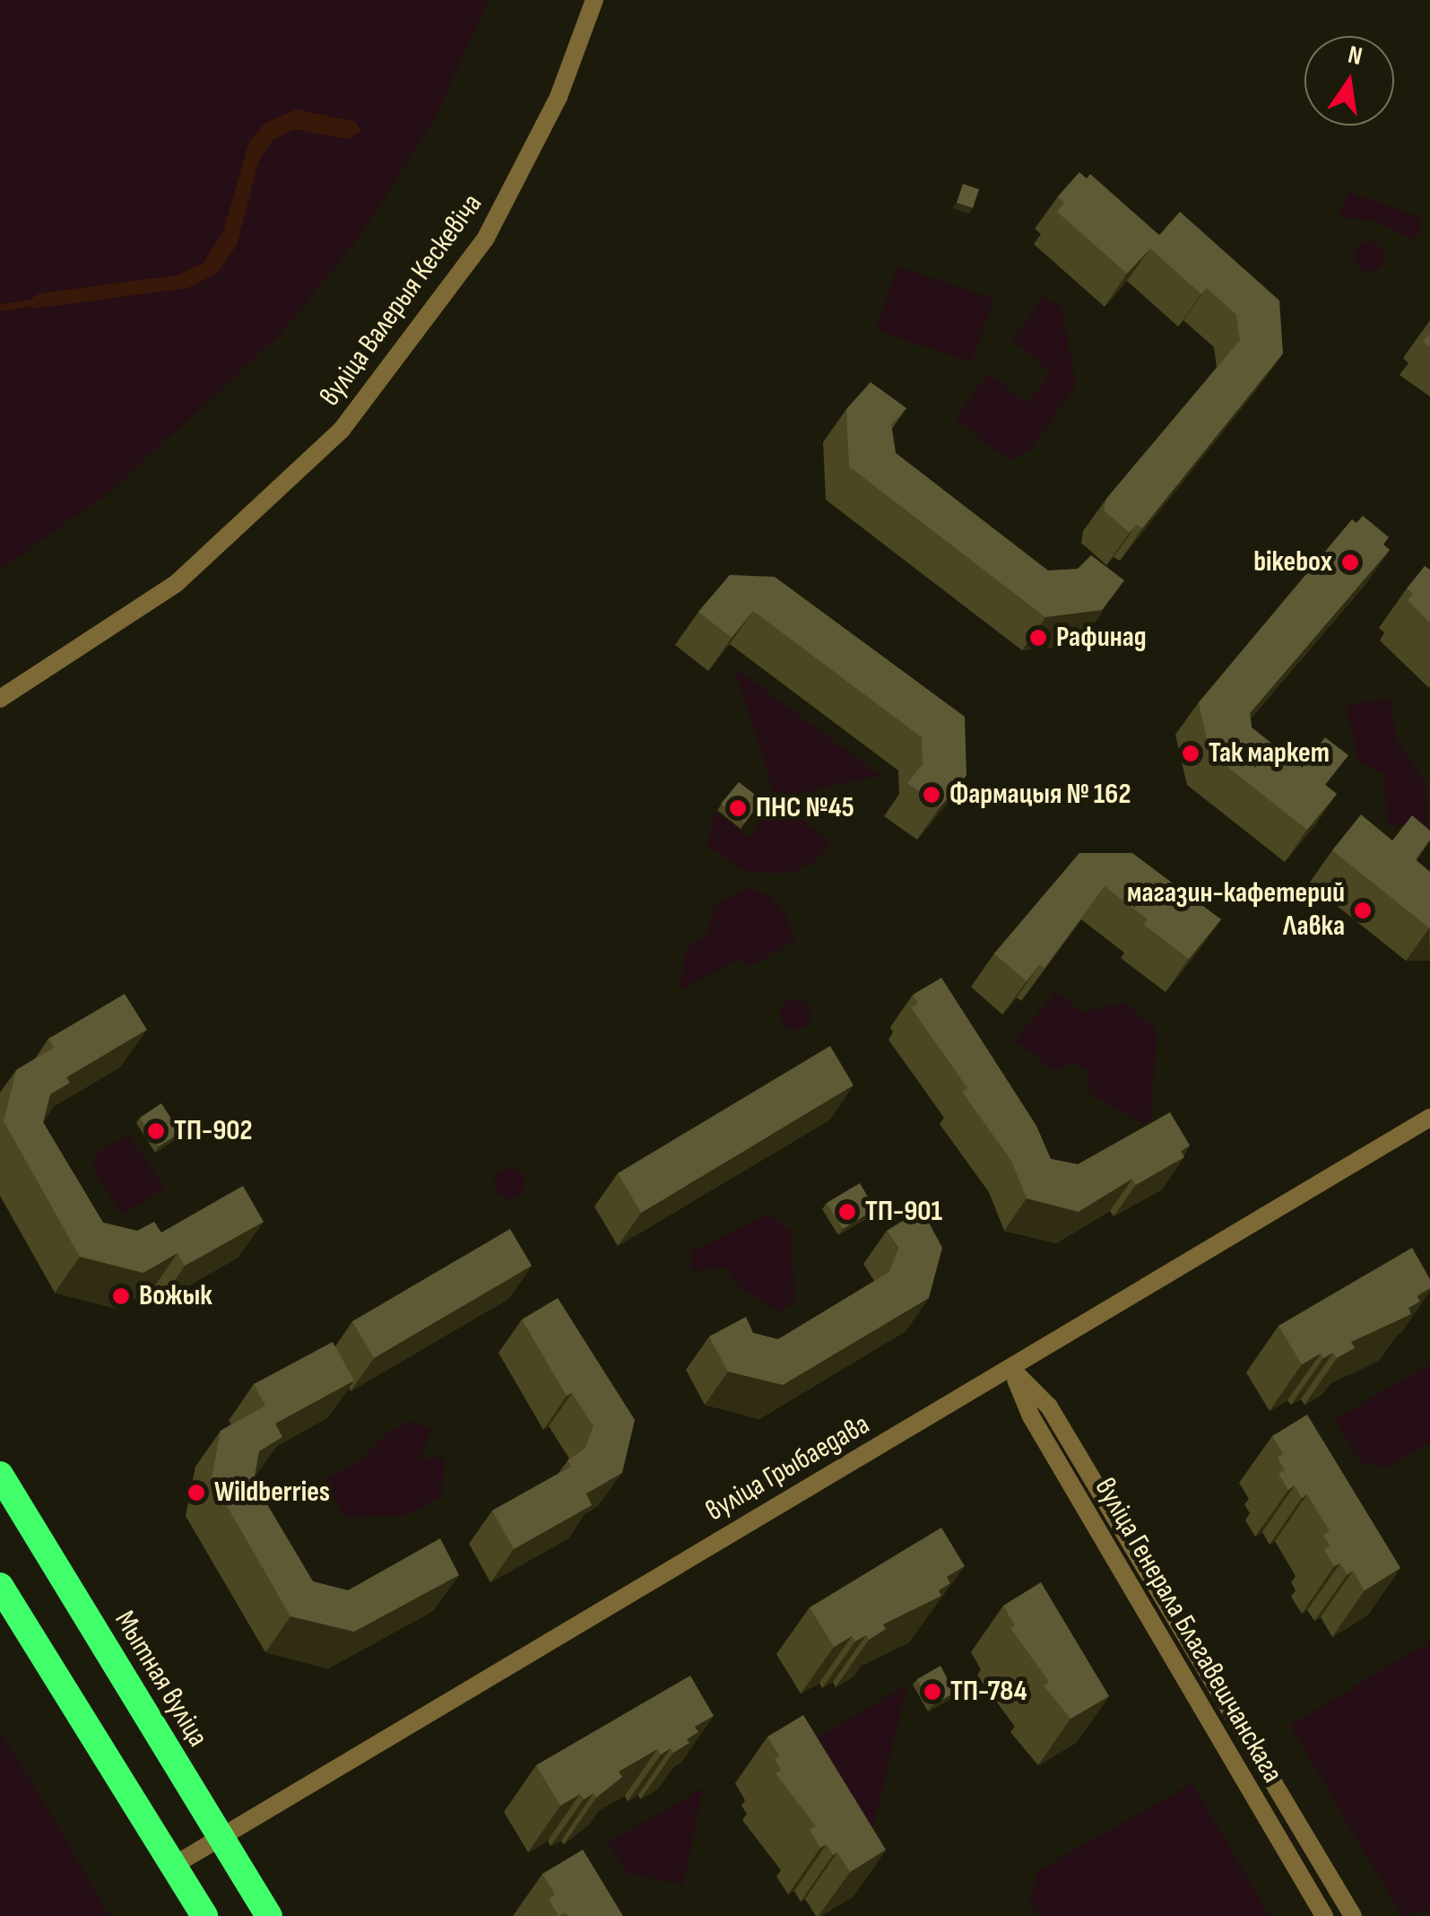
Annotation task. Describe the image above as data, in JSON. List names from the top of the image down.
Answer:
{
  "streets": {
    "highway": ["Мытная вуліца"],
    "street": ["вуліца Валерыя Кескевіча", "вуліца Грыбаедава", "вуліца Генерала Благавешчанскага"]
  },
  "crossings": [
    ["вуліца Грыбаедава", "вуліца Генерала Благавешчанскага"],
    ["вуліца Грыбаедава", "Мытная вуліца"]
  ],
  "places": [
    "bikebox",
    "Рафинад",
    "Так маркет",
    "Фармацыя № 162",
    "ПНС №45",
    "магазин-кафетерий Лавка",
    "ТП-902",
    "ТП-901",
    "Вожык",
    "Wildberries",
    "ТП-784"
  ],
  "north": "top"
}
